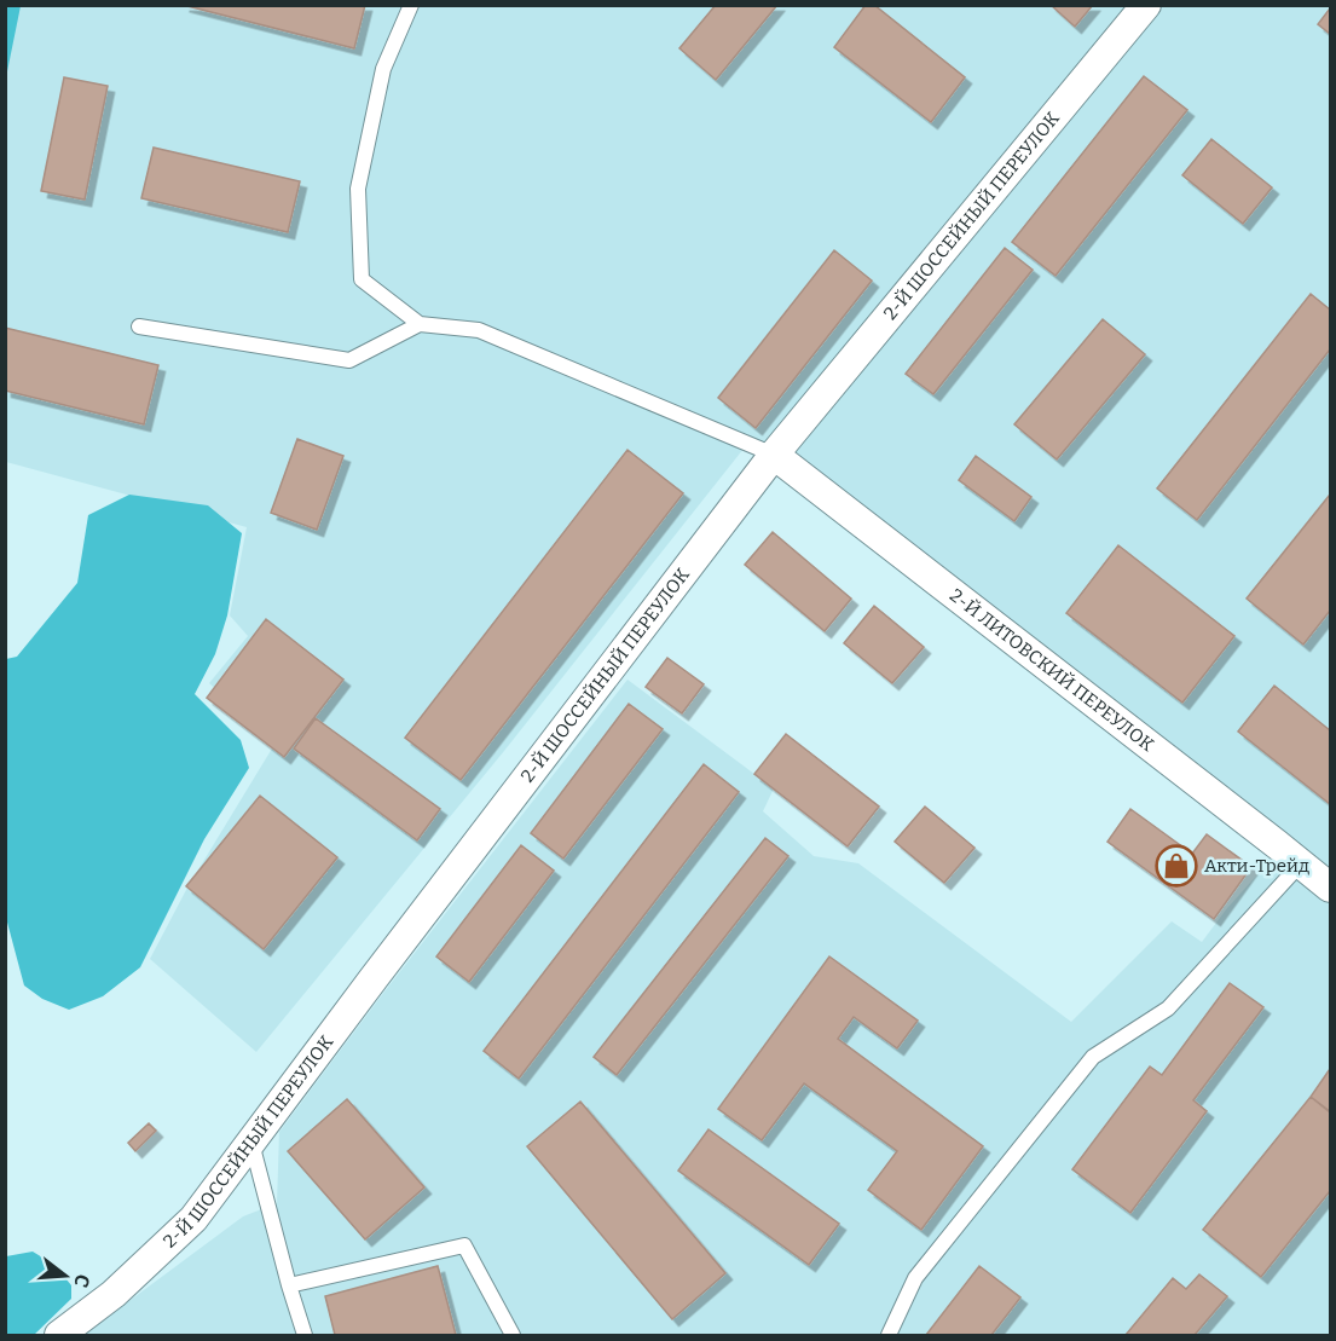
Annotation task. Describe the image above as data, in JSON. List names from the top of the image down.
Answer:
{
  "streets": {
    "street": ["2-Й ШОССЕЙНЫЙ ПЕРЕУЛОК", "2-Й ЛИТОВСКИЙ ПЕРЕУЛОК"]
  },
  "crossings": [
    ["2-Й ШОССЕЙНЫЙ ПЕРЕУЛОК", "2-Й ЛИТОВСКИЙ ПЕРЕУЛОК"]
  ],
  "places": {
    "shop": ["Акти-Трейд"]
  },
  "north": "right"
}
